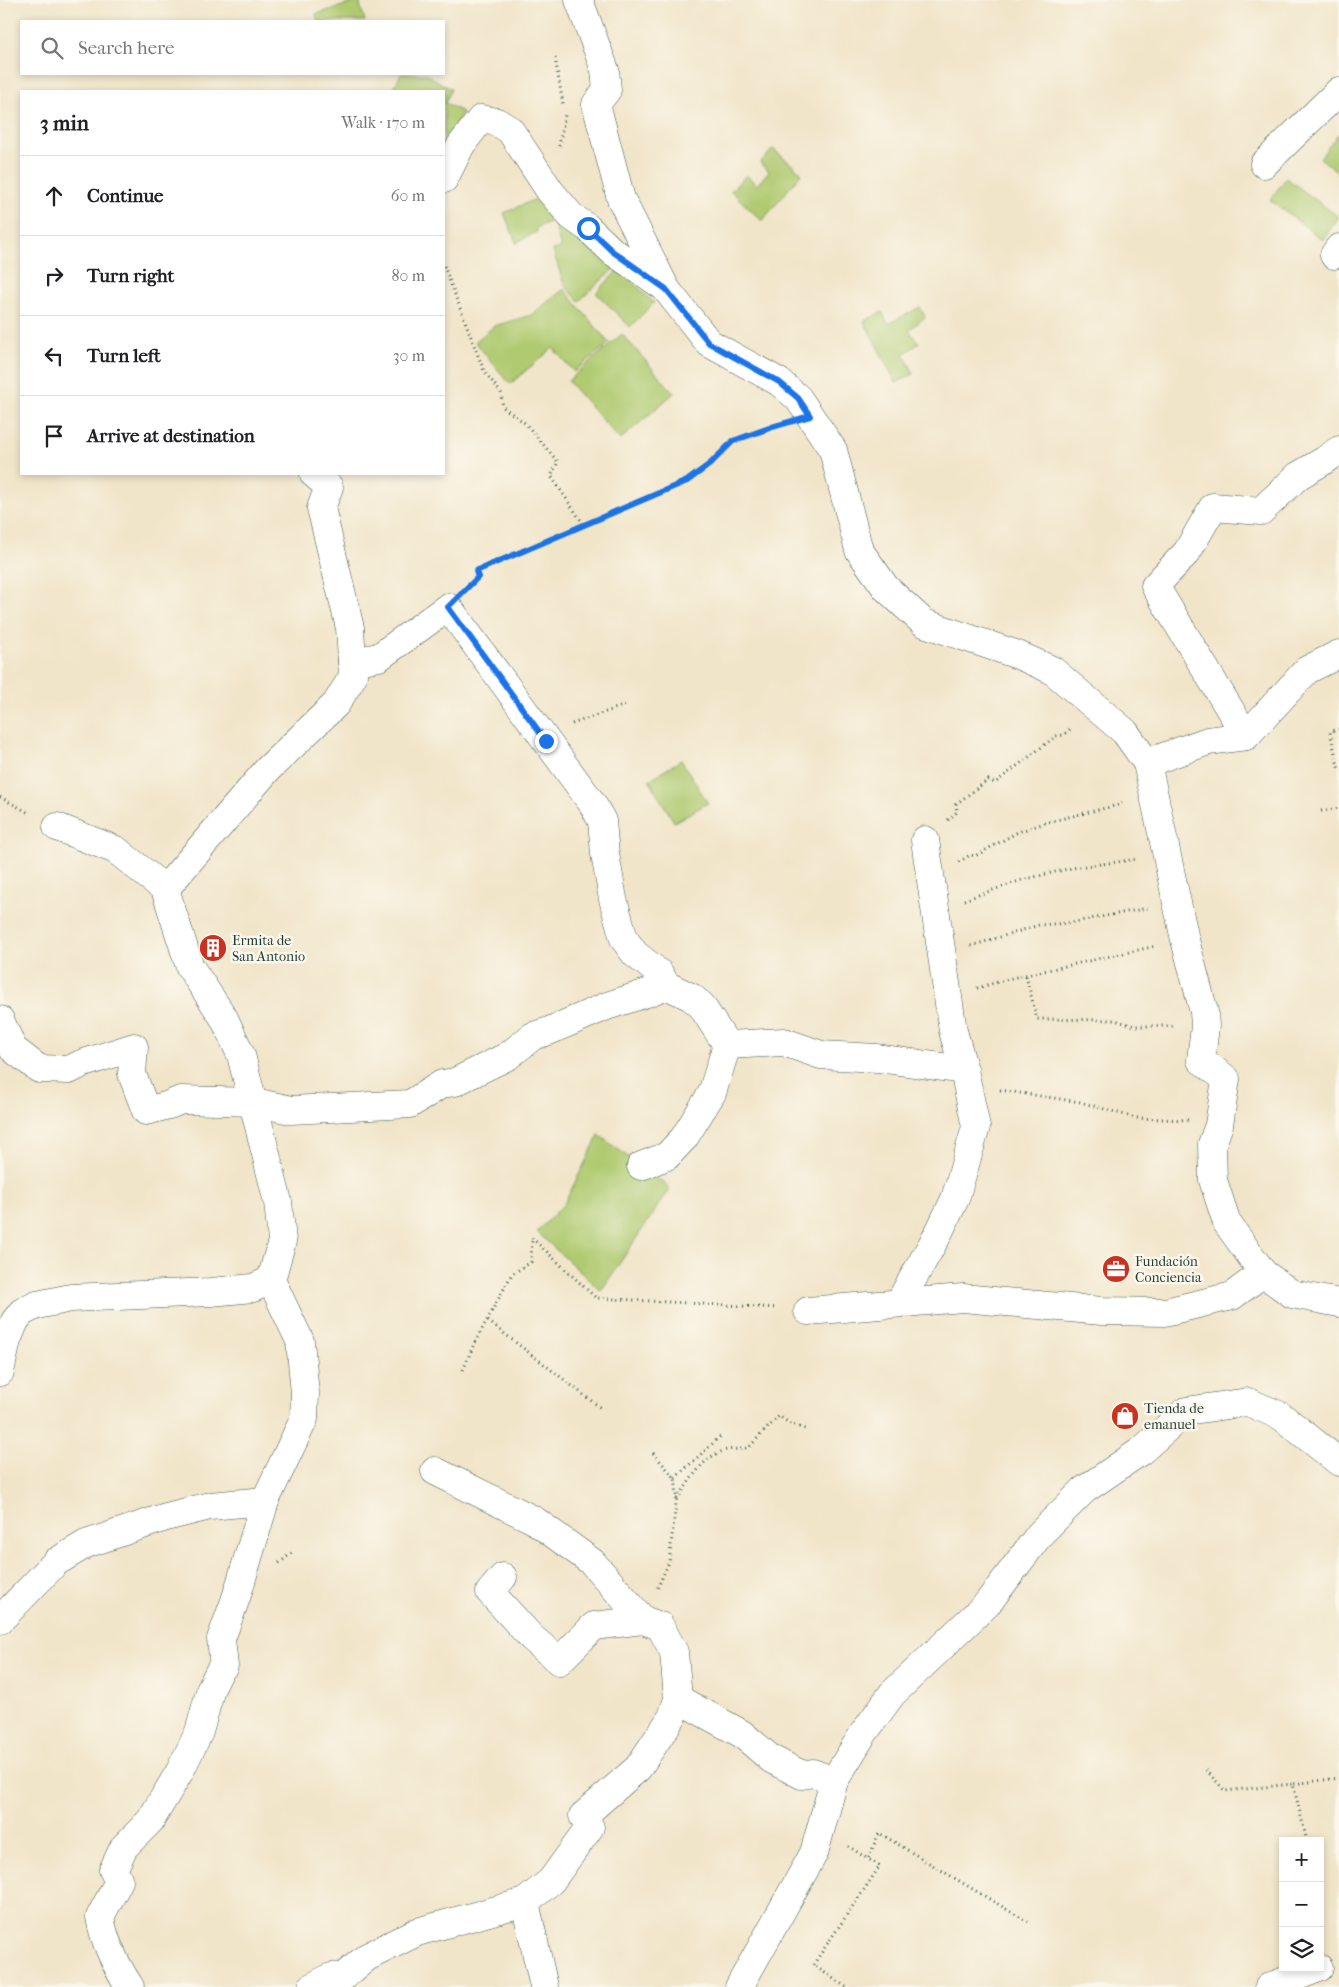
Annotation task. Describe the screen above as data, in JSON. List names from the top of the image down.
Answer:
{
  "places": {
    "building": ["Ermita de San Antonio"],
    "office": ["Fundación Conciencia"],
    "shop": ["Tienda de emanuel"]
  },
  "page": {
    "search": "Search here",
    "heading": ["3 min", "Walk · 170 m"],
    "list": [
      ["Continue", "60 m"],
      ["Turn right", "80 m"],
      ["Turn left", "30 m"],
      "Arrive at destination"
    ],
    "map_buttons": ["+", "−"]
  }
}
